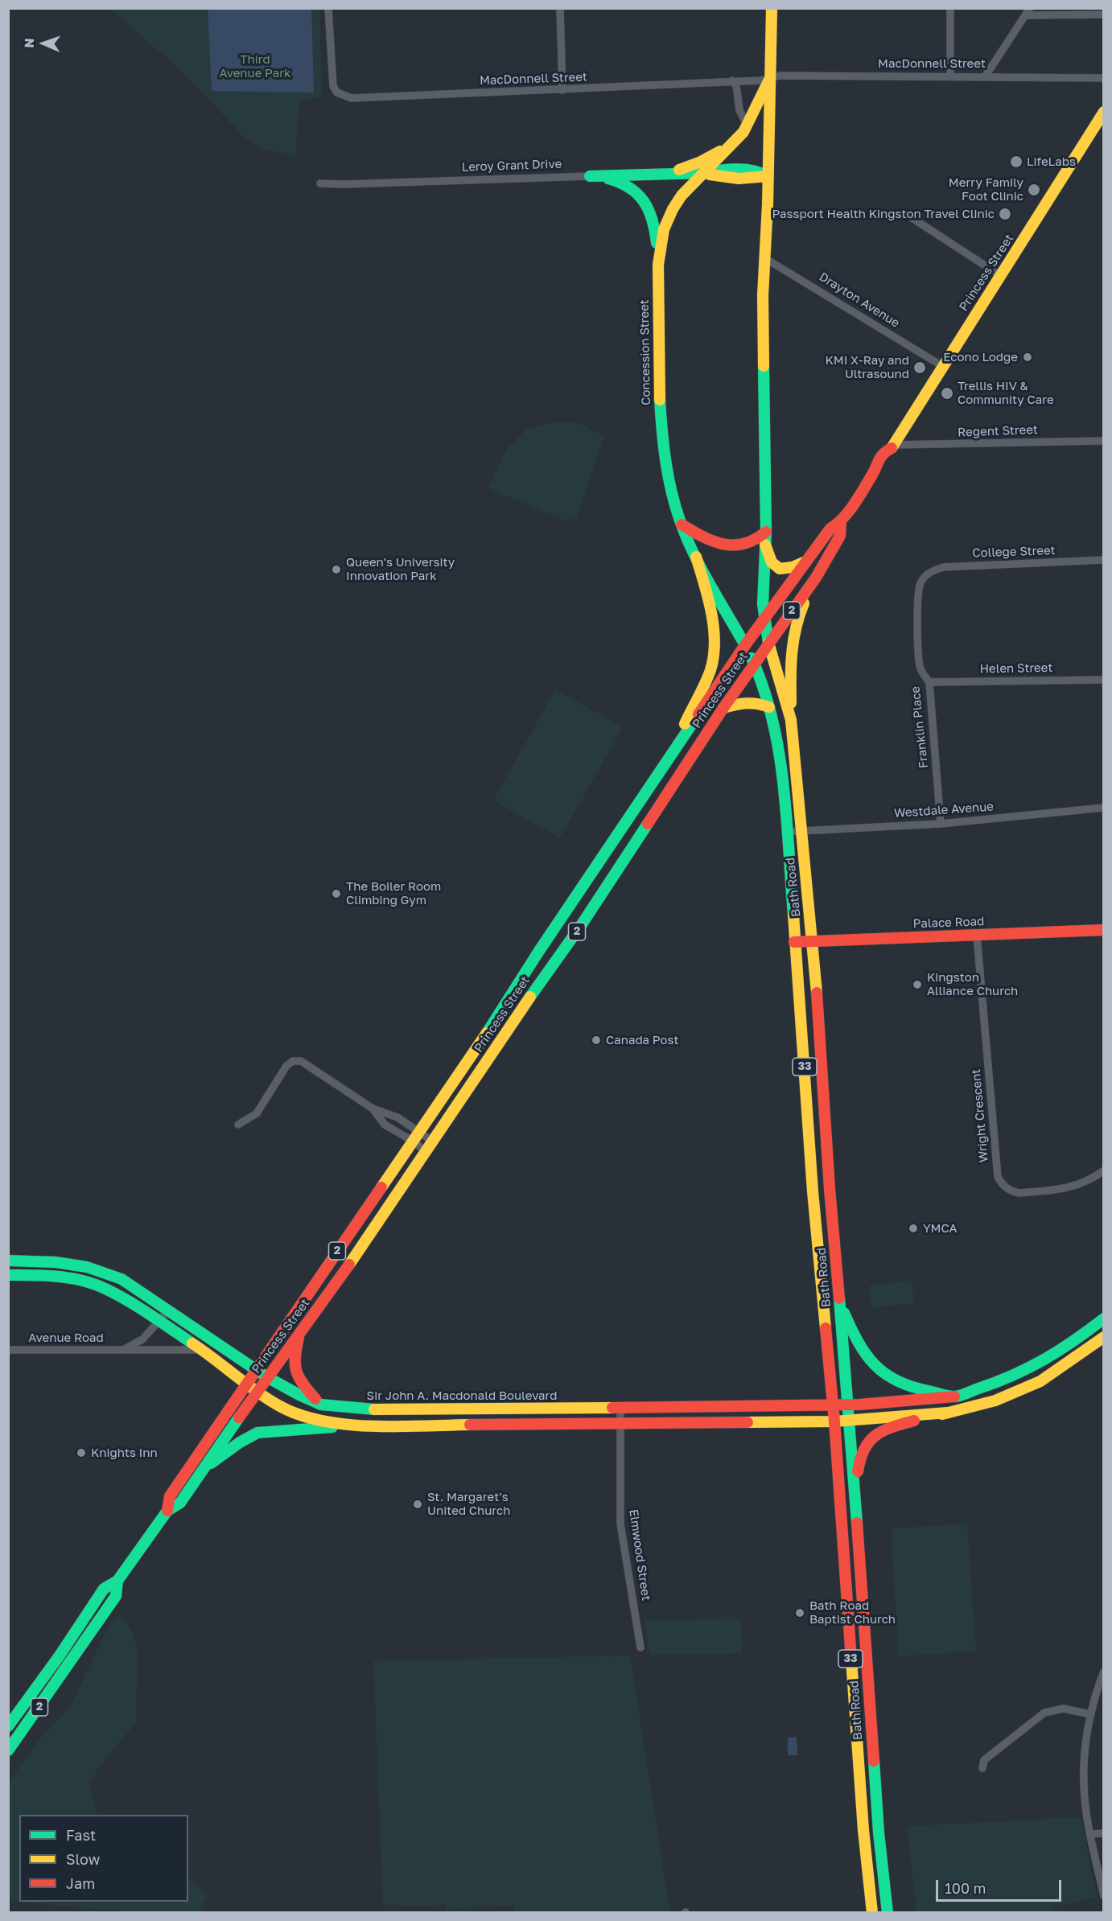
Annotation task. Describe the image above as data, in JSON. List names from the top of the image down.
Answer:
{
  "streets": {
    "main road": [
      "Leroy Grant Drive",
      "Princess Street",
      "Concession Street",
      "2",
      "Bath Road",
      "Palace Road",
      "33",
      "Sir John A. Macdonald Boulevard"
    ],
    "street": [
      "MacDonnell Street",
      "Drayton Avenue",
      "Regent Street",
      "College Street",
      "Helen Street",
      "Franklin Place",
      "Westdale Avenue",
      "Wright Crescent",
      "Avenue Road",
      "Elmwood Street"
    ]
  },
  "crossings": [
    ["MacDonnell Street", "Concession Street"],
    ["Leroy Grant Drive", "Concession Street"],
    ["Princess Street", "Drayton Avenue"],
    ["Princess Street", "Concession Street"],
    ["Princess Street", "Regent Street"],
    ["Princess Street", "Bath Road"],
    ["Princess Street", "Sir John A. Macdonald Boulevard"],
    ["Drayton Avenue", "Concession Street"],
    ["Concession Street", "Bath Road"],
    ["College Street", "Franklin Place"],
    ["Helen Street", "Franklin Place"],
    ["Franklin Place", "Westdale Avenue"],
    ["Westdale Avenue", "Bath Road"],
    ["Bath Road", "Palace Road"],
    ["Bath Road", "Sir John A. Macdonald Boulevard"],
    ["Palace Road", "Wright Crescent"],
    ["Sir John A. Macdonald Boulevard", "Elmwood Street"]
  ],
  "parks": ["Third Avenue Park"],
  "places": [
    "LifeLabs",
    "Merry Family Foot Clinic",
    "Passport Health Kingston Travel Clinic",
    "Econo Lodge",
    "KMI X-Ray and Ultrasound",
    "Trellis HIV & Community Care",
    "Queen's University Innovation Park",
    "The Boiler Room Climbing Gym",
    "Kingston Alliance Church",
    "Canada Post",
    "YMCA",
    "Knights Inn",
    "St. Margaret's United Church",
    "Bath Road Baptist Church"
  ],
  "legend": ["Fast", "Slow", "Jam"],
  "scale_bar": "100 m",
  "north": "left"
}
